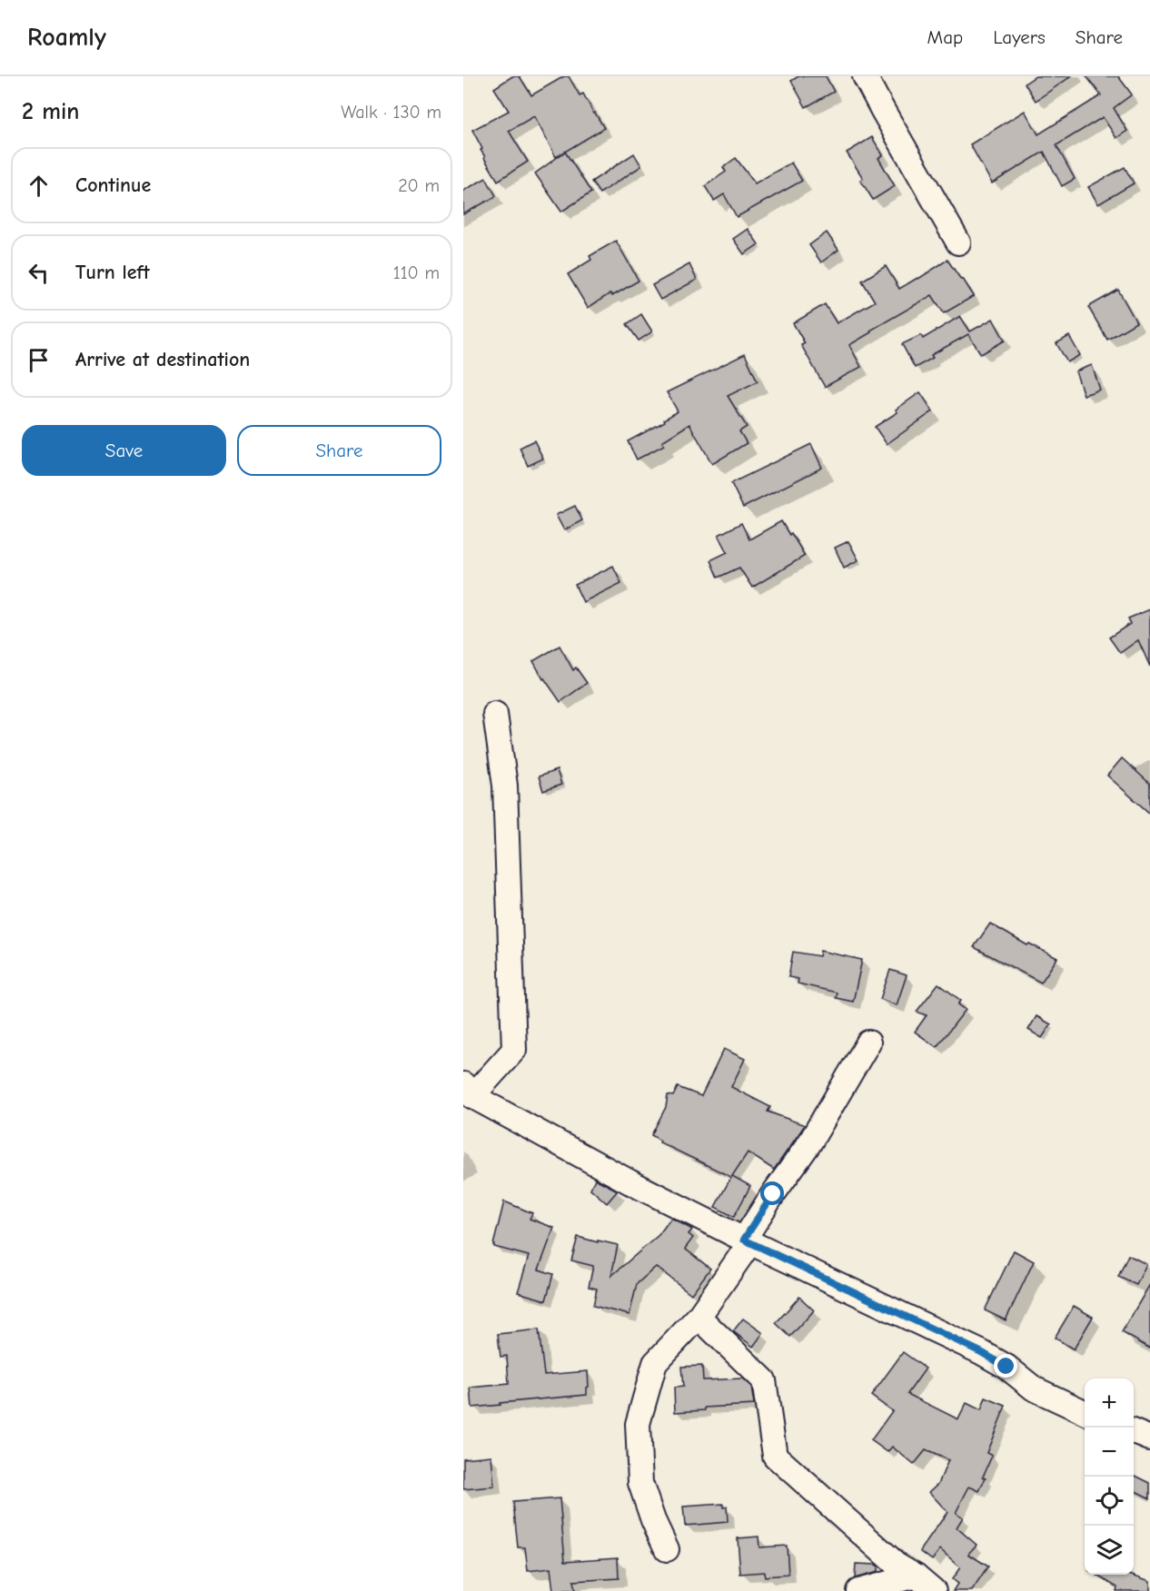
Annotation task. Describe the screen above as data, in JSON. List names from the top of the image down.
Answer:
{
  "page": {
    "header": "Roamly",
    "nav": ["Map", "Layers", "Share"],
    "heading": ["2 min", "Walk · 130 m"],
    "list": [
      ["Continue", "20 m"],
      ["Turn left", "110 m"],
      "Arrive at destination"
    ],
    "buttons": ["Save", "Share"],
    "map_buttons": ["+", "−"]
  }
}
